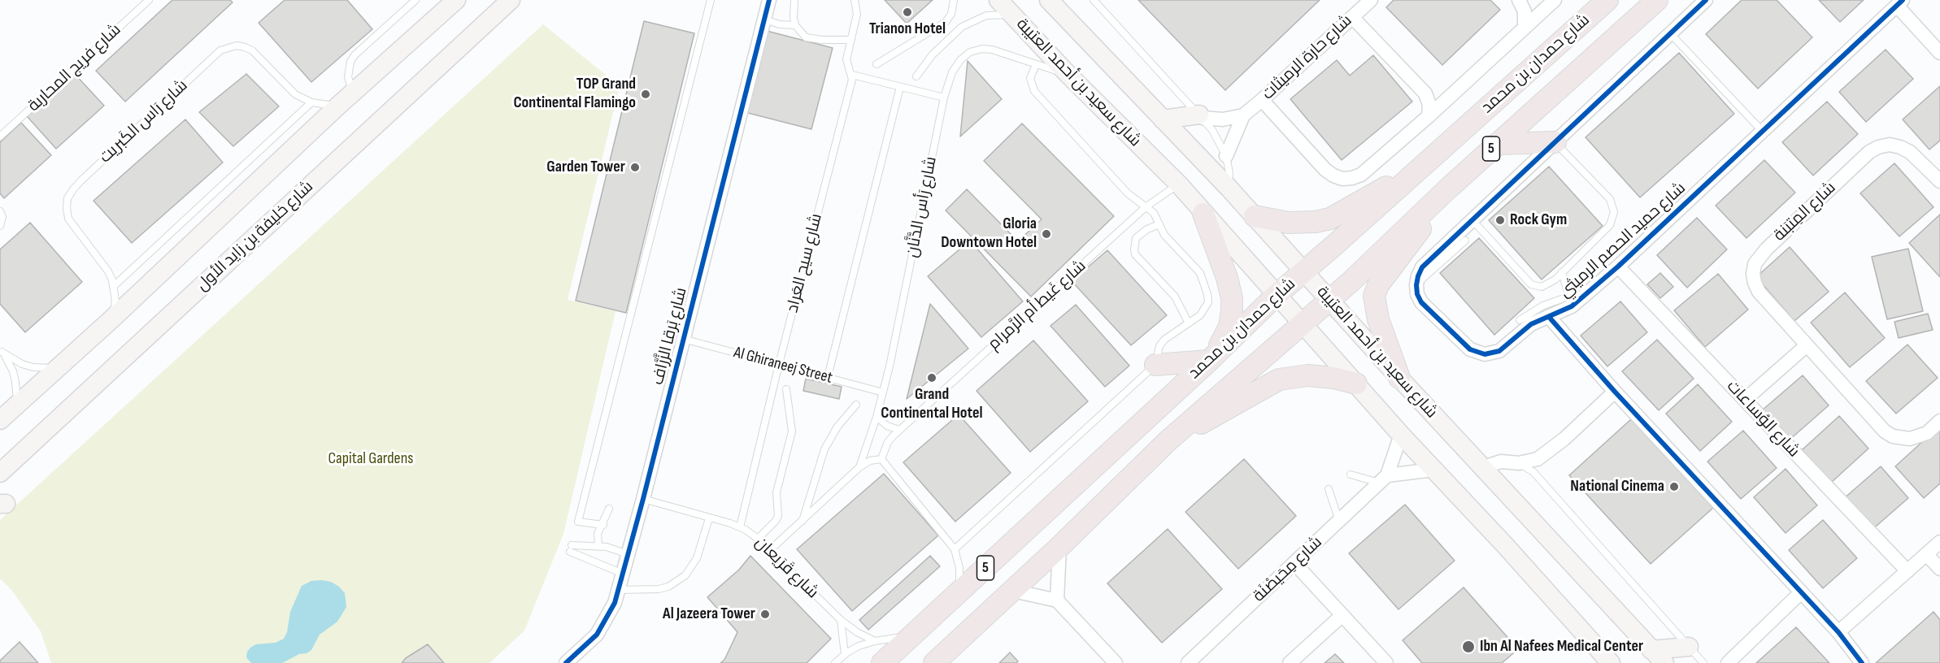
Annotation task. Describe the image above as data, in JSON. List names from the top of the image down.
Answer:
{
  "streets": {
    "main road": [
      "شارع حمدان بن محمد",
      "شارع سعيد بن أحمد العتيبة",
      "5",
      "شارع خليفة بن زايد الأول"
    ],
    "street": [
      "شارع حارة الرميثات",
      "شارع المِتبَنة",
      "شارع حميد الحصم الرميثي",
      "شارع بَرقا الزَّرَّاف",
      "شارع الوُساعات",
      "شارع مِحَيصْنَة"
    ],
    "lane": [
      "شارع فريج المحاربة",
      "شارع رَاس الكَبريت",
      "شارع رَأس الدَّنَّان",
      "شارع سيح العَراد",
      "شارع غَيط أم الرَّمرام",
      "Al Ghiraneej Street",
      "شارع قَرَيعان"
    ]
  },
  "crossings": [
    ["شارع حمدان بن محمد", "شارع سعيد بن أحمد العتيبة"],
    ["شارع حمدان بن محمد", "شارع رَأس الدَّنَّان"],
    ["شارع حمدان بن محمد", "شارع غَيط أم الرَّمرام"],
    ["شارع حمدان بن محمد", "شارع قَرَيعان"],
    ["شارع سعيد بن أحمد العتيبة", "شارع رَأس الدَّنَّان"],
    ["شارع سعيد بن أحمد العتيبة", "شارع غَيط أم الرَّمرام"],
    ["شارع سعيد بن أحمد العتيبة", "شارع مِحَيصْنَة"],
    ["شارع رَأس الدَّنَّان", "شارع غَيط أم الرَّمرام"],
    ["شارع رَأس الدَّنَّان", "Al Ghiraneej Street"],
    ["شارع رَأس الدَّنَّان", "شارع قَرَيعان"],
    ["شارع حميد الحصم الرميثي", "شارع الوُساعات"],
    ["شارع سيح العَراد", "Al Ghiraneej Street"],
    ["شارع سيح العَراد", "شارع قَرَيعان"],
    ["شارع غَيط أم الرَّمرام", "شارع قَرَيعان"],
    ["شارع بَرقا الزَّرَّاف", "Al Ghiraneej Street"],
    ["شارع بَرقا الزَّرَّاف", "شارع قَرَيعان"]
  ],
  "parks": ["Capital Gardens"],
  "places": [
    "Trianon Hotel",
    "TOP Grand Continental Flamingo",
    "Garden Tower",
    "Rock Gym",
    "Gloria Downtown Hotel",
    "Grand Continental Hotel",
    "National Cinema",
    "Al Jazeera Tower",
    "Ibn Al Nafees Medical Center"
  ]
}
